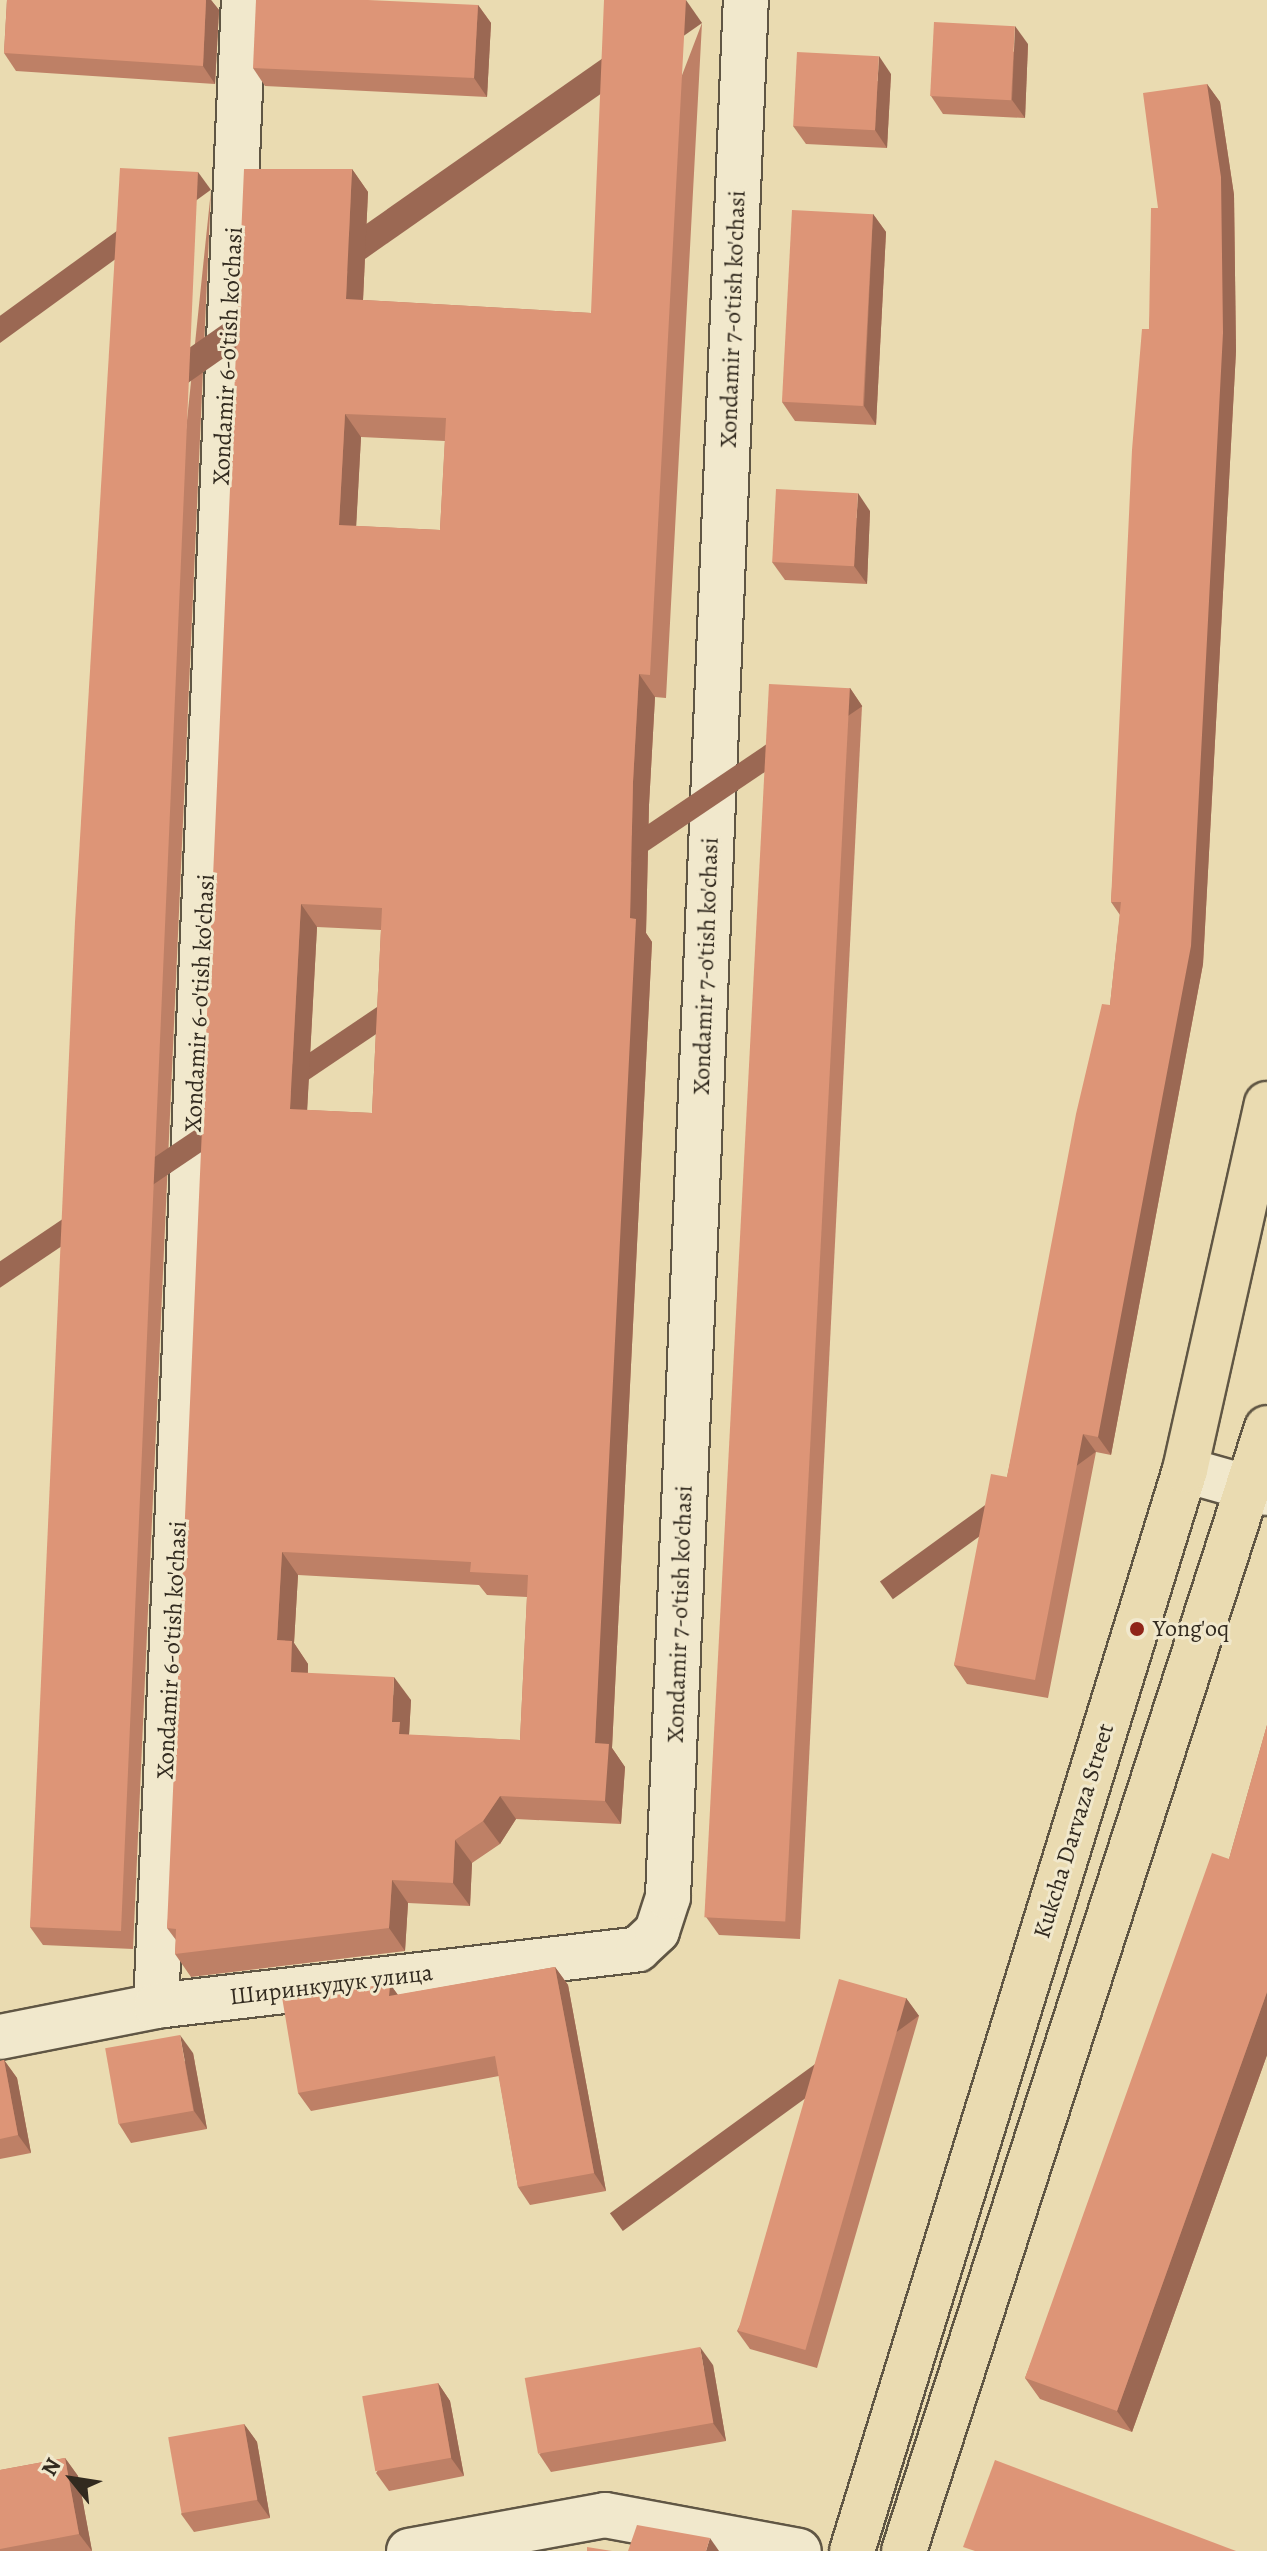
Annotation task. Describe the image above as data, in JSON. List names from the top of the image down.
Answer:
{
  "streets": {
    "main road": ["Kukcha Darvaza Street"],
    "street": ["Xondamir 7-o'tish ko'chasi", "Xondamir 6-o'tish ko'chasi", "Ширинкудук улица"]
  },
  "crossings": [
    ["Xondamir 7-o'tish ko'chasi", "Ширинкудук улица"],
    ["Xondamir 6-o'tish ko'chasi", "Ширинкудук улица"]
  ],
  "places": ["Yong'oq"],
  "north": "top left"
}
